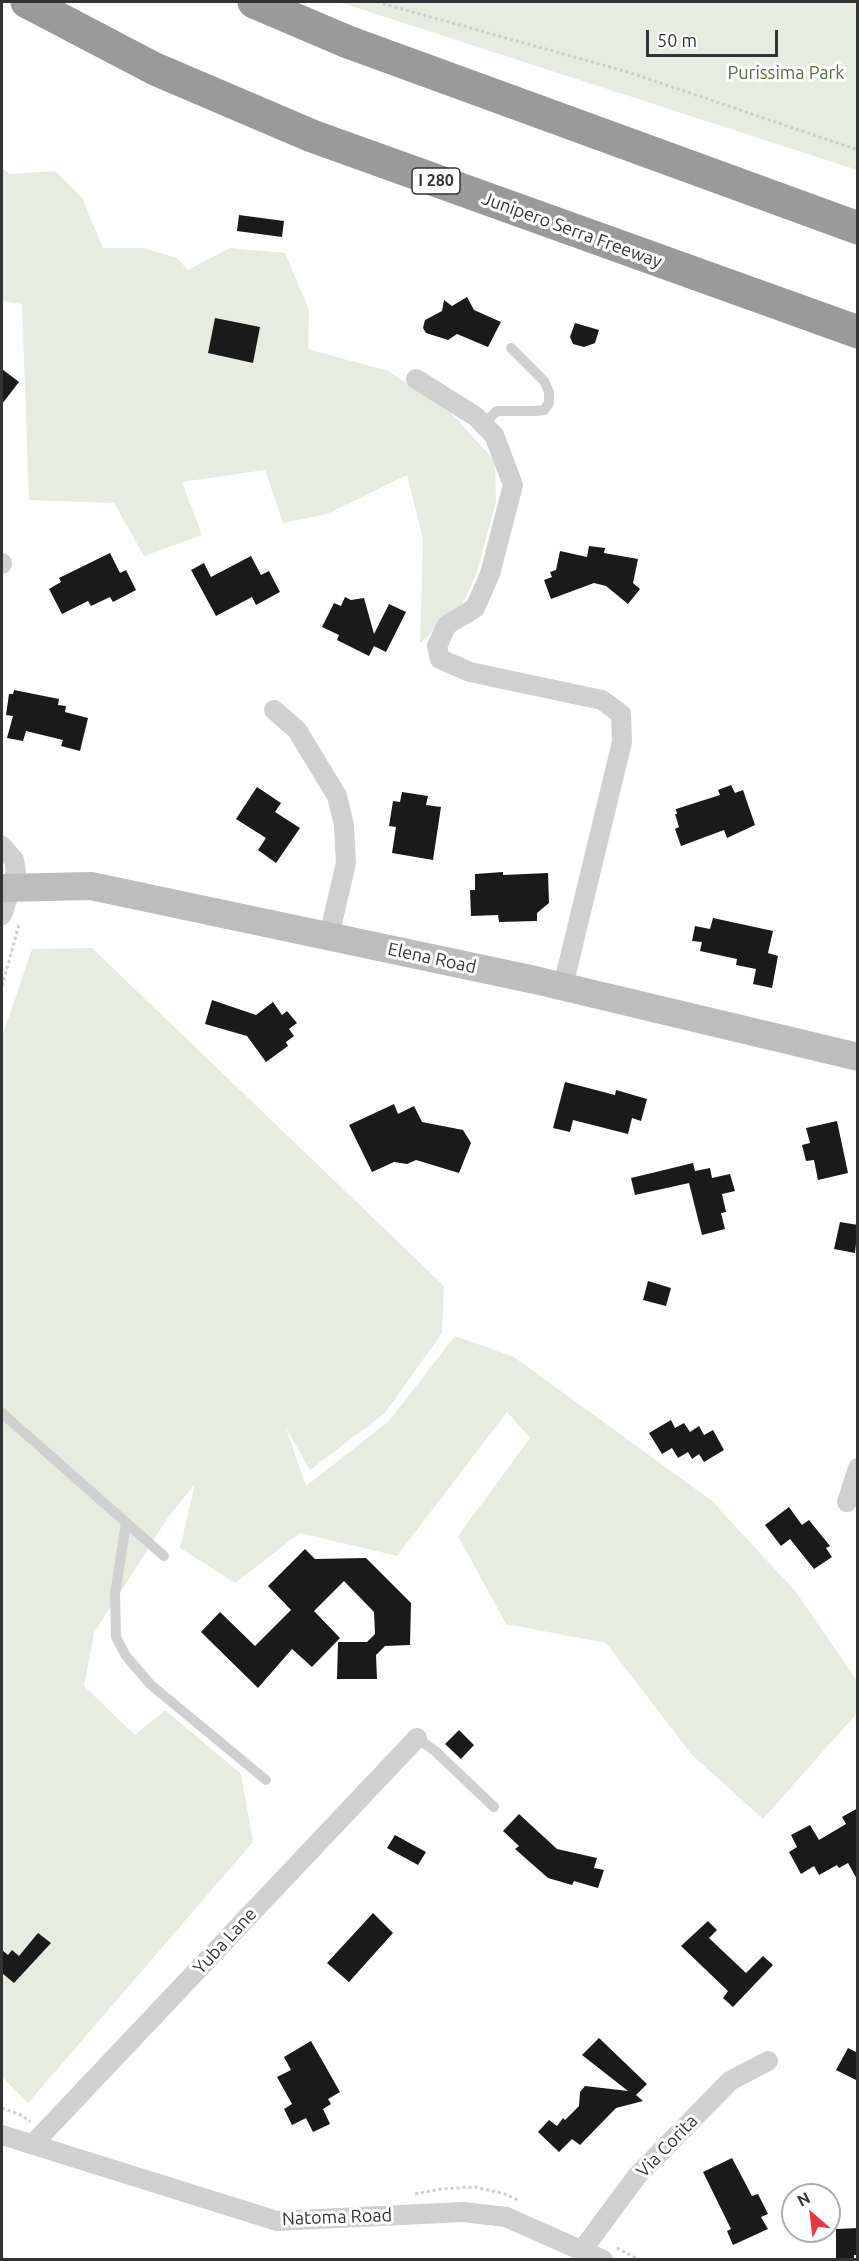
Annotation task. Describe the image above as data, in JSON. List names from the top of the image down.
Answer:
{
  "streets": {
    "highway": ["I 280", "Junipero Serra Freeway"],
    "street": [
      "Elena Road",
      "Yuba Lane",
      "Via Corita",
      "Natoma Road"
    ]
  },
  "crossings": [
    ["Yuba Lane", "Natoma Road"],
    ["Via Corita", "Natoma Road"]
  ],
  "parks": ["Purissima Park"],
  "scale_bar": "50 m",
  "north": "top left"
}
